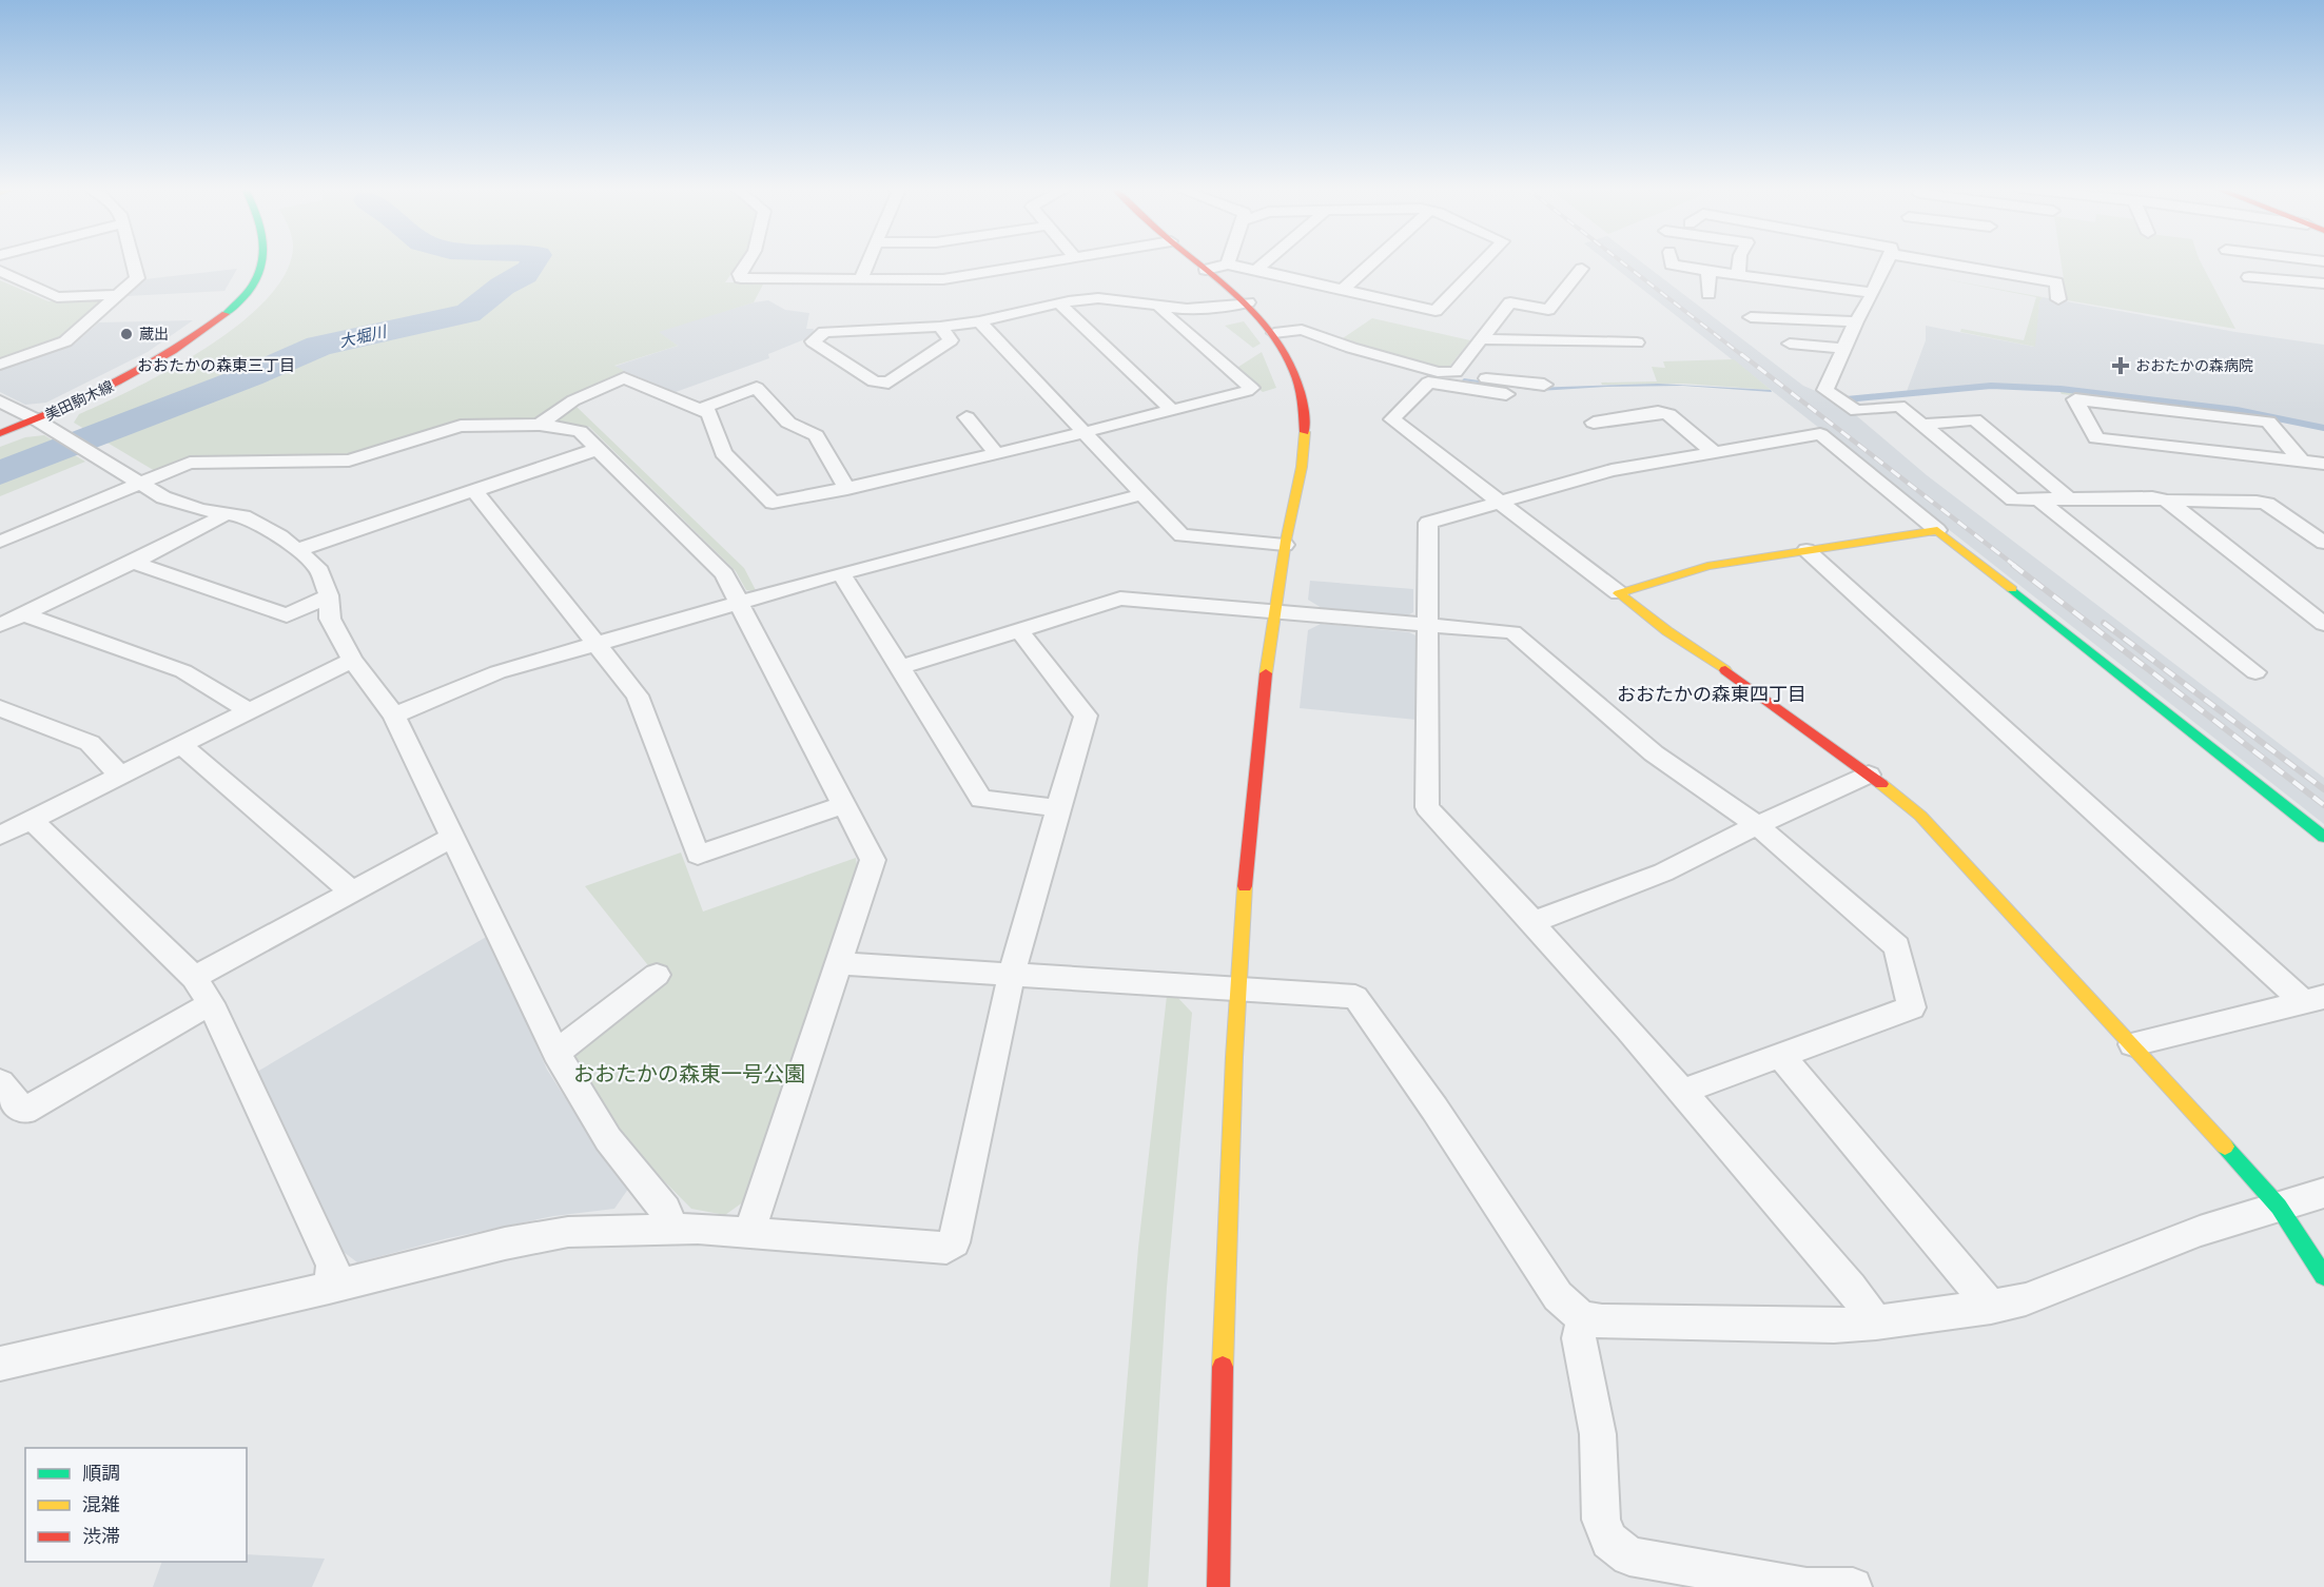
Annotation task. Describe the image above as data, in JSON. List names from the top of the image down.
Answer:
{
  "streets": {
    "street": ["美田駒木線"]
  },
  "districts": ["おおたかの森東三丁目", "おおたかの森東四丁目"],
  "water": ["大堀川"],
  "parks": ["おおたかの森東一号公園"],
  "places": {
    "other": ["蔵出"],
    "health": ["おおたかの森病院"]
  },
  "legend": ["順調", "混雑", "渋滞"]
}
